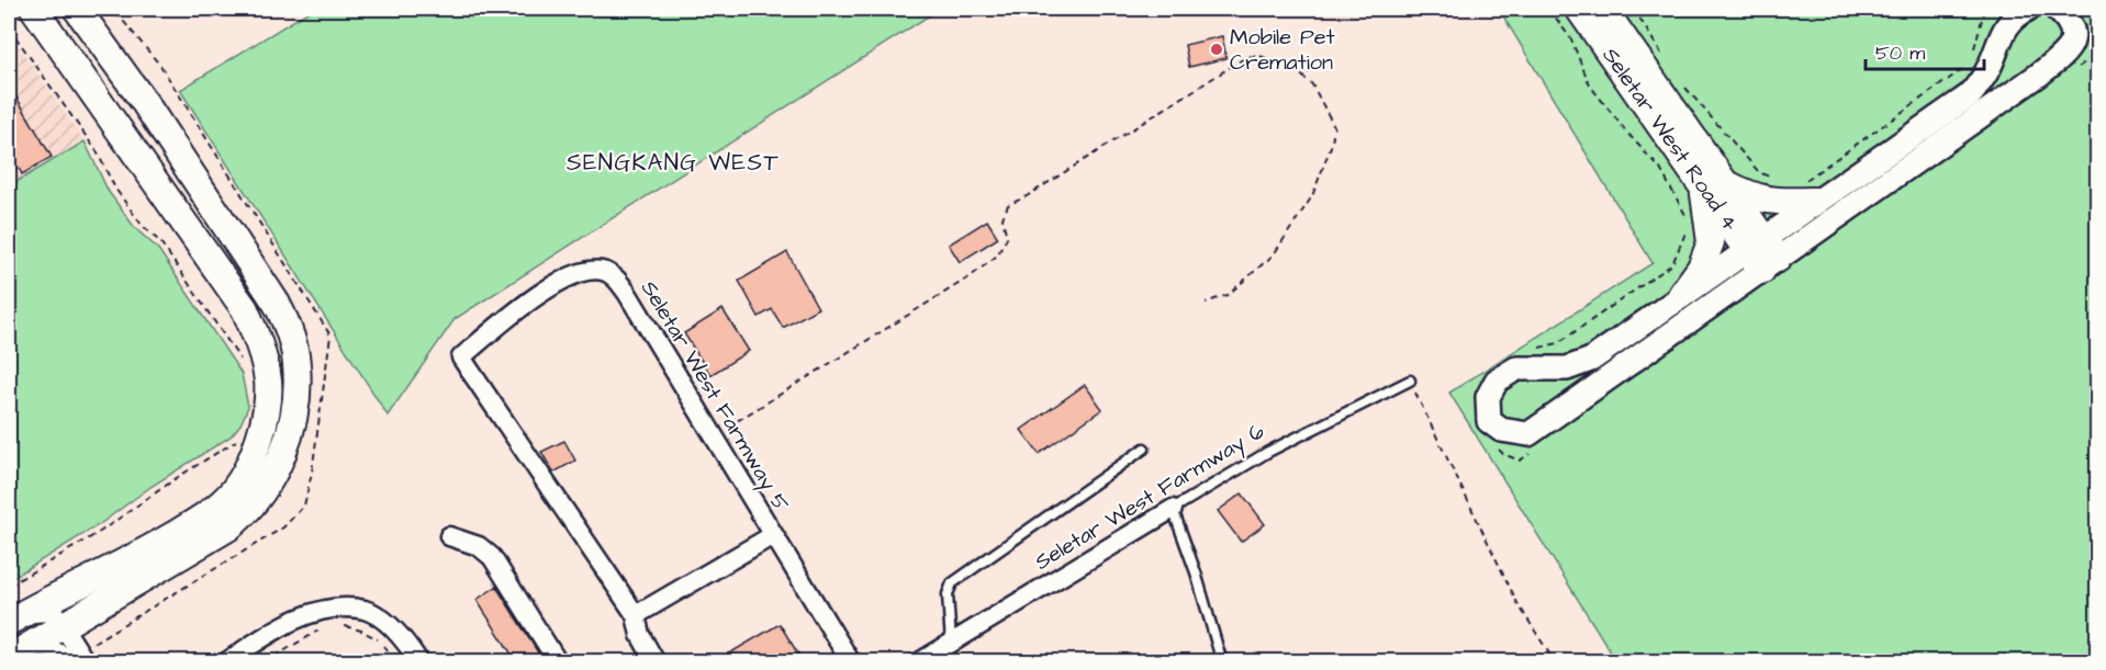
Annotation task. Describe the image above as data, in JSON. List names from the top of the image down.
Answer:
{
  "streets": {
    "main road": ["Seletar West Road 4"],
    "street": ["Seletar West Farmway 5", "Seletar West Farmway 6"]
  },
  "districts": ["SENGKANG WEST"],
  "places": ["Mobile Pet Cremation"],
  "scale_bar": "50 m"
}
